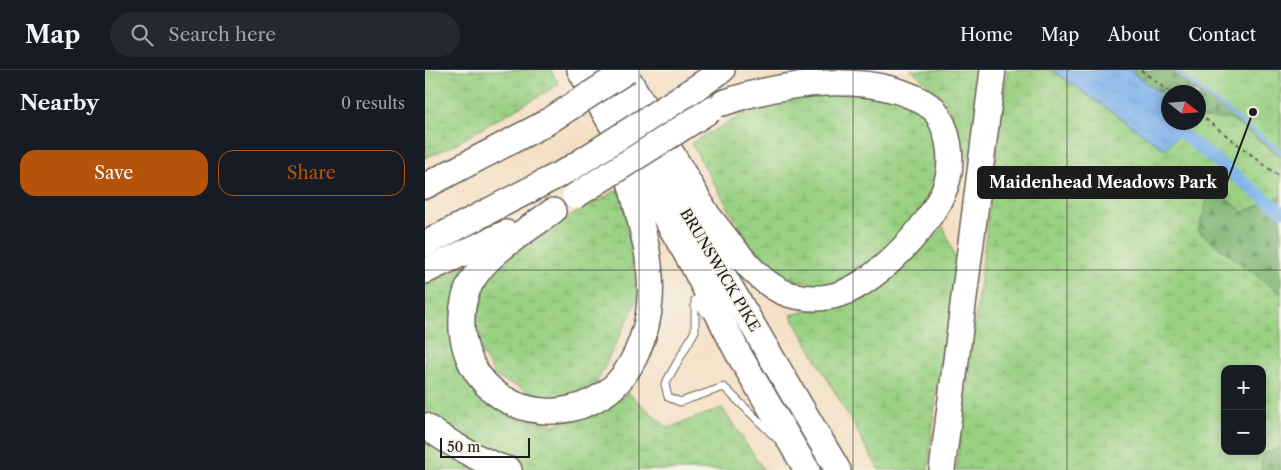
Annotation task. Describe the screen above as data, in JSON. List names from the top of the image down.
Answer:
{
  "streets": {
    "highway": ["BRUNSWICK PIKE"]
  },
  "places": ["Maidenhead Meadows Park"],
  "scale_bar": "50 m",
  "north": "right",
  "page": {
    "header": "Map",
    "search": "Search here",
    "nav": [
      "Home",
      "Map",
      "About",
      "Contact"
    ],
    "heading": ["Nearby", "0 results"],
    "buttons": ["Save", "Share"],
    "map_buttons": ["+", "−"],
    "scale": "50 m"
  }
}
